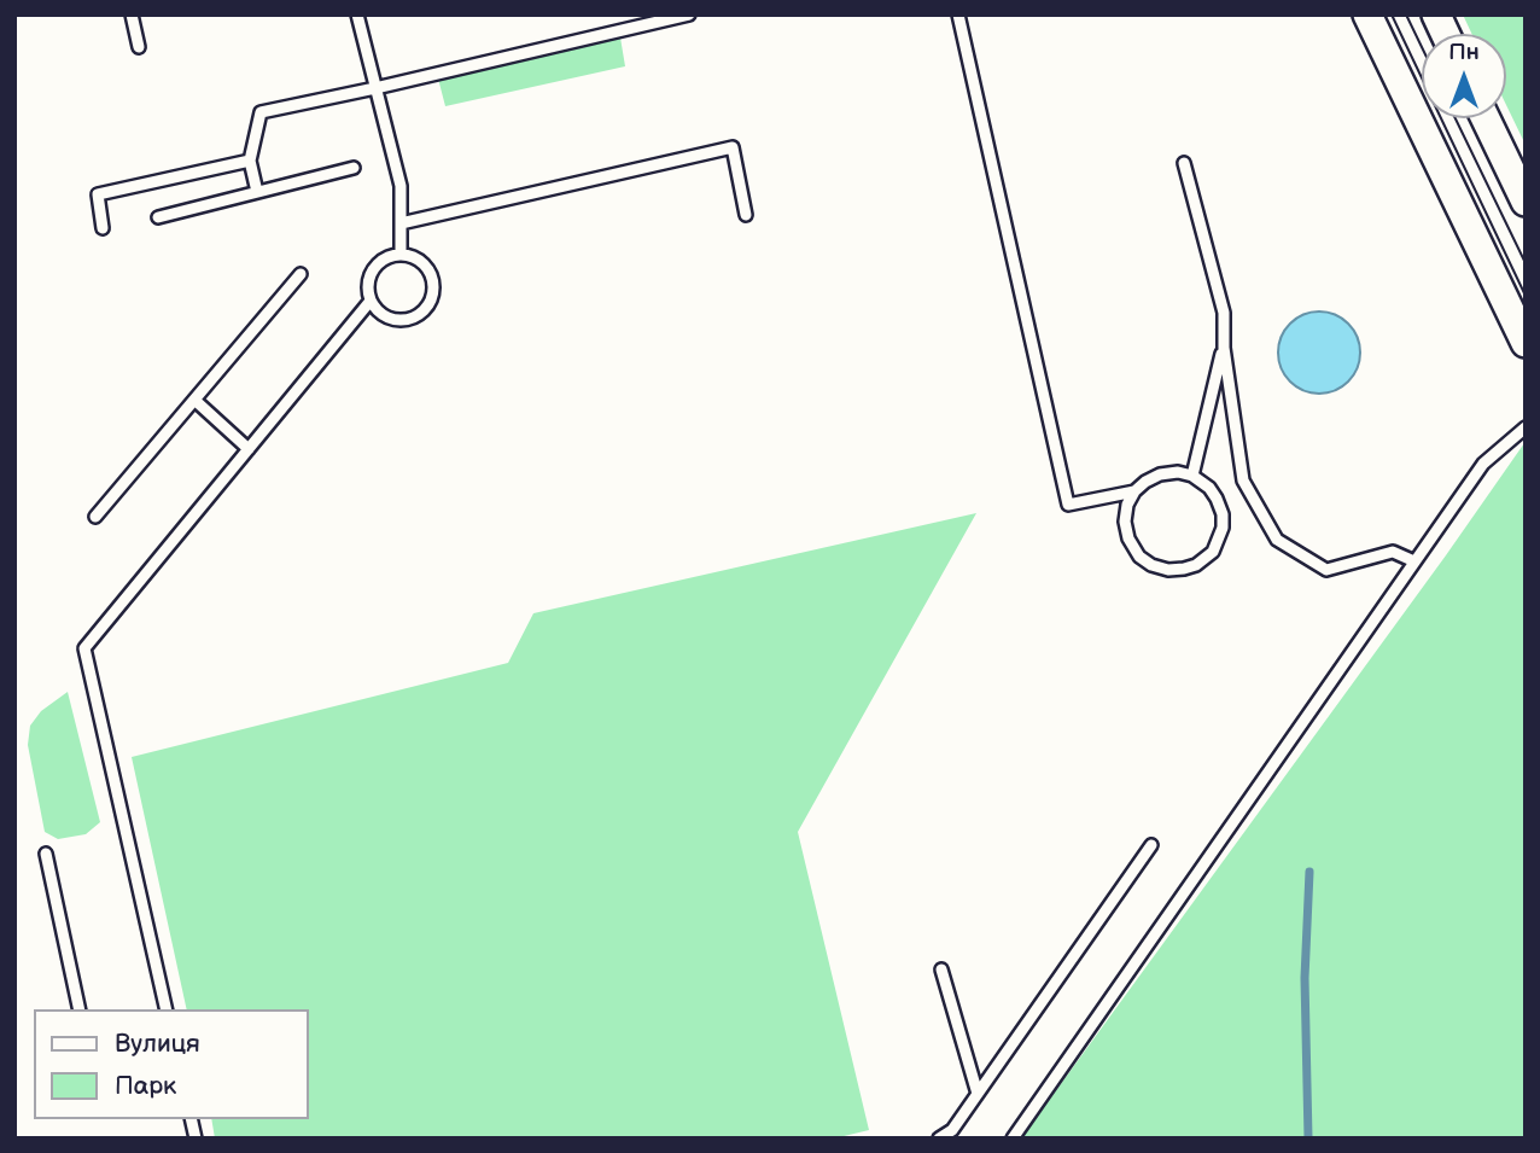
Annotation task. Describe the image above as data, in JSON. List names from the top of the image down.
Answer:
{
  "legend": ["Вулиця", "Парк"],
  "north": "top"
}
